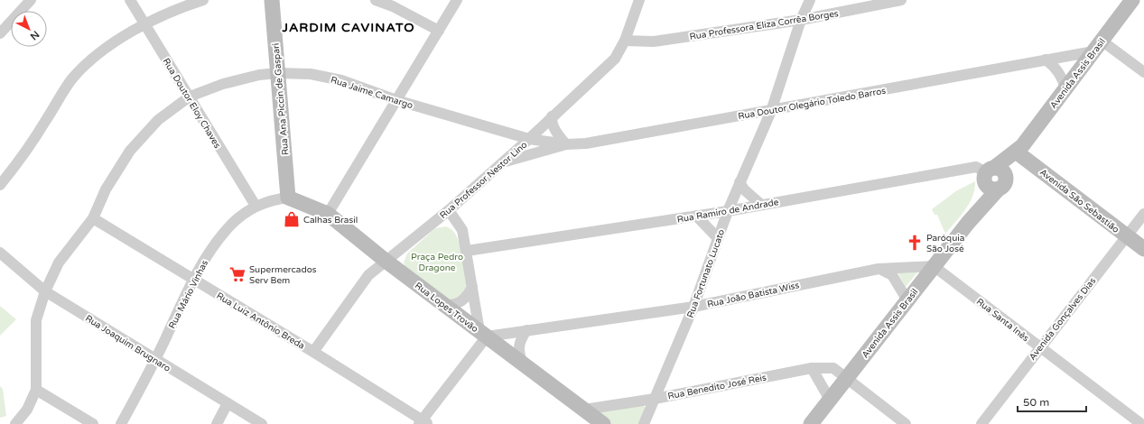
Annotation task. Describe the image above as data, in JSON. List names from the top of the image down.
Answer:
{
  "streets": {
    "street": [
      "Rua Professora Eliza Corrêa Borges",
      "Avenida Assis Brasil",
      "Rua Jaime Camargo",
      "Rua Ana Piccin de Gaspari",
      "Rua Doutor Eloy Chaves",
      "Rua Doutor Olegário Toledo Barros",
      "Rua Professor Nestor Lino",
      "Avenida São Sebastião",
      "Rua Ramiro de Andrade",
      "Rua Fortunato Lucato",
      "Rua Mário Vinhas",
      "Rua João Batista Wiss",
      "Rua Lopes Trovão",
      "Avenida Gonçalves Dias",
      "Rua Santa Inês",
      "Rua Luiz Antônio Breda",
      "Rua Joaquim Brugnaro",
      "Rua Benedito José Reis"
    ]
  },
  "crossings": [
    ["Rua Professora Eliza Corrêa Borges", "Rua Professor Nestor Lino"],
    ["Rua Professora Eliza Corrêa Borges", "Rua Fortunato Lucato"],
    ["Avenida Assis Brasil", "Rua Doutor Olegário Toledo Barros"],
    ["Avenida Assis Brasil", "Avenida São Sebastião"],
    ["Avenida Assis Brasil", "Rua Ramiro de Andrade"],
    ["Avenida Assis Brasil", "Rua João Batista Wiss"],
    ["Avenida Assis Brasil", "Rua Santa Inês"],
    ["Avenida Assis Brasil", "Rua Benedito José Reis"],
    ["Rua Jaime Camargo", "Rua Ana Piccin de Gaspari"],
    ["Rua Jaime Camargo", "Rua Doutor Eloy Chaves"],
    ["Rua Jaime Camargo", "Rua Doutor Olegário Toledo Barros"],
    ["Rua Jaime Camargo", "Rua Professor Nestor Lino"],
    ["Rua Jaime Camargo", "Rua Luiz Antônio Breda"],
    ["Rua Jaime Camargo", "Rua Joaquim Brugnaro"],
    ["Rua Ana Piccin de Gaspari", "Rua Mário Vinhas"],
    ["Rua Ana Piccin de Gaspari", "Rua Lopes Trovão"],
    ["Rua Doutor Eloy Chaves", "Rua Mário Vinhas"],
    ["Rua Doutor Olegário Toledo Barros", "Rua Professor Nestor Lino"],
    ["Rua Doutor Olegário Toledo Barros", "Rua Fortunato Lucato"],
    ["Rua Professor Nestor Lino", "Rua Lopes Trovão"],
    ["Rua Professor Nestor Lino", "Rua Luiz Antônio Breda"],
    ["Avenida São Sebastião", "Avenida Gonçalves Dias"],
    ["Rua Ramiro de Andrade", "Rua Fortunato Lucato"],
    ["Rua Fortunato Lucato", "Rua João Batista Wiss"],
    ["Rua Fortunato Lucato", "Rua Benedito José Reis"],
    ["Rua Mário Vinhas", "Rua Lopes Trovão"],
    ["Rua Mário Vinhas", "Rua Luiz Antônio Breda"],
    ["Rua Mário Vinhas", "Rua Joaquim Brugnaro"],
    ["Rua João Batista Wiss", "Rua Lopes Trovão"],
    ["Rua João Batista Wiss", "Rua Santa Inês"],
    ["Rua Lopes Trovão", "Rua Benedito José Reis"],
    ["Avenida Gonçalves Dias", "Rua Santa Inês"]
  ],
  "districts": ["JARDIM CAVINATO"],
  "parks": ["Praça Pedro Dragone"],
  "places": {
    "shop": ["Calhas Brasil"],
    "church": ["Paróquia São José"],
    "supermarket": ["Supermercados Serv Bem"]
  },
  "scale_bar": "50 m",
  "north": "bottom right"
}
